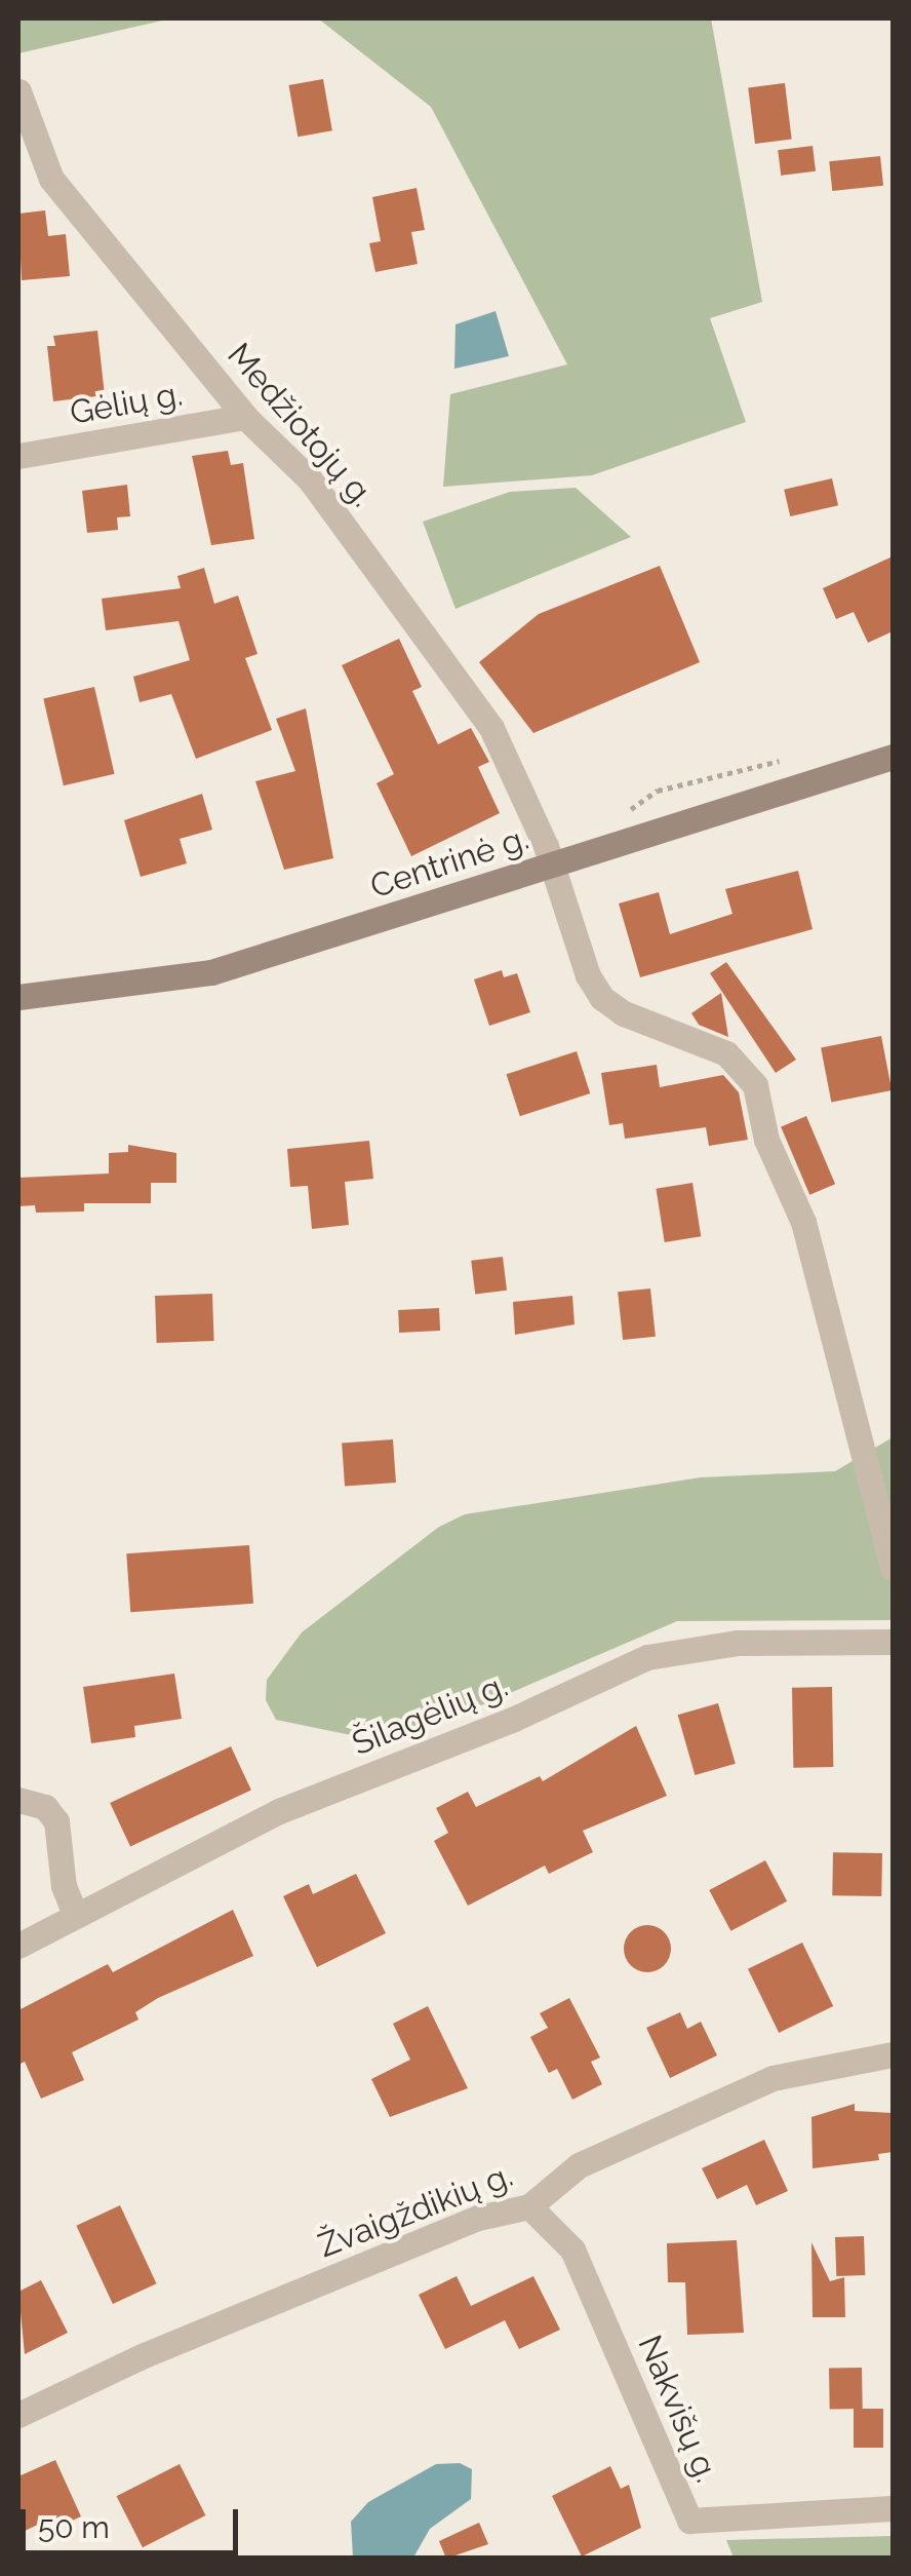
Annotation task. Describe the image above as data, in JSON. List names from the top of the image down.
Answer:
{
  "streets": {
    "main road": ["Centrinė g."],
    "street": [
      "Gėlių g.",
      "Medžiotojų g.",
      "Šilagėlių g.",
      "Žvaigždikių g.",
      "Nakvišų g."
    ]
  },
  "crossings": [
    ["Gėlių g.", "Medžiotojų g."],
    ["Medžiotojų g.", "Centrinė g."],
    ["Žvaigždikių g.", "Nakvišų g."]
  ],
  "scale_bar": "50 m"
}
